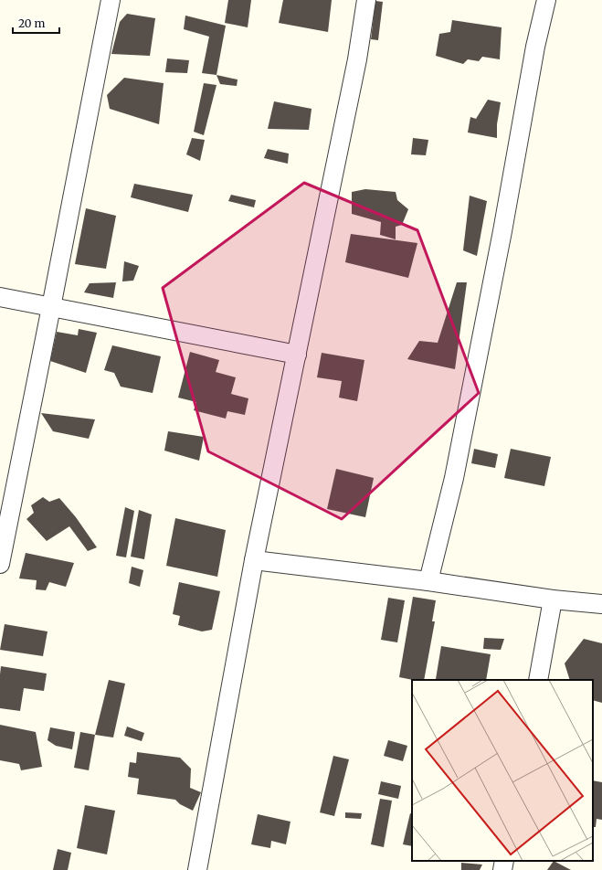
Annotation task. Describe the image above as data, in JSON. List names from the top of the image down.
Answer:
{
  "scale_bar": "20 m"
}
